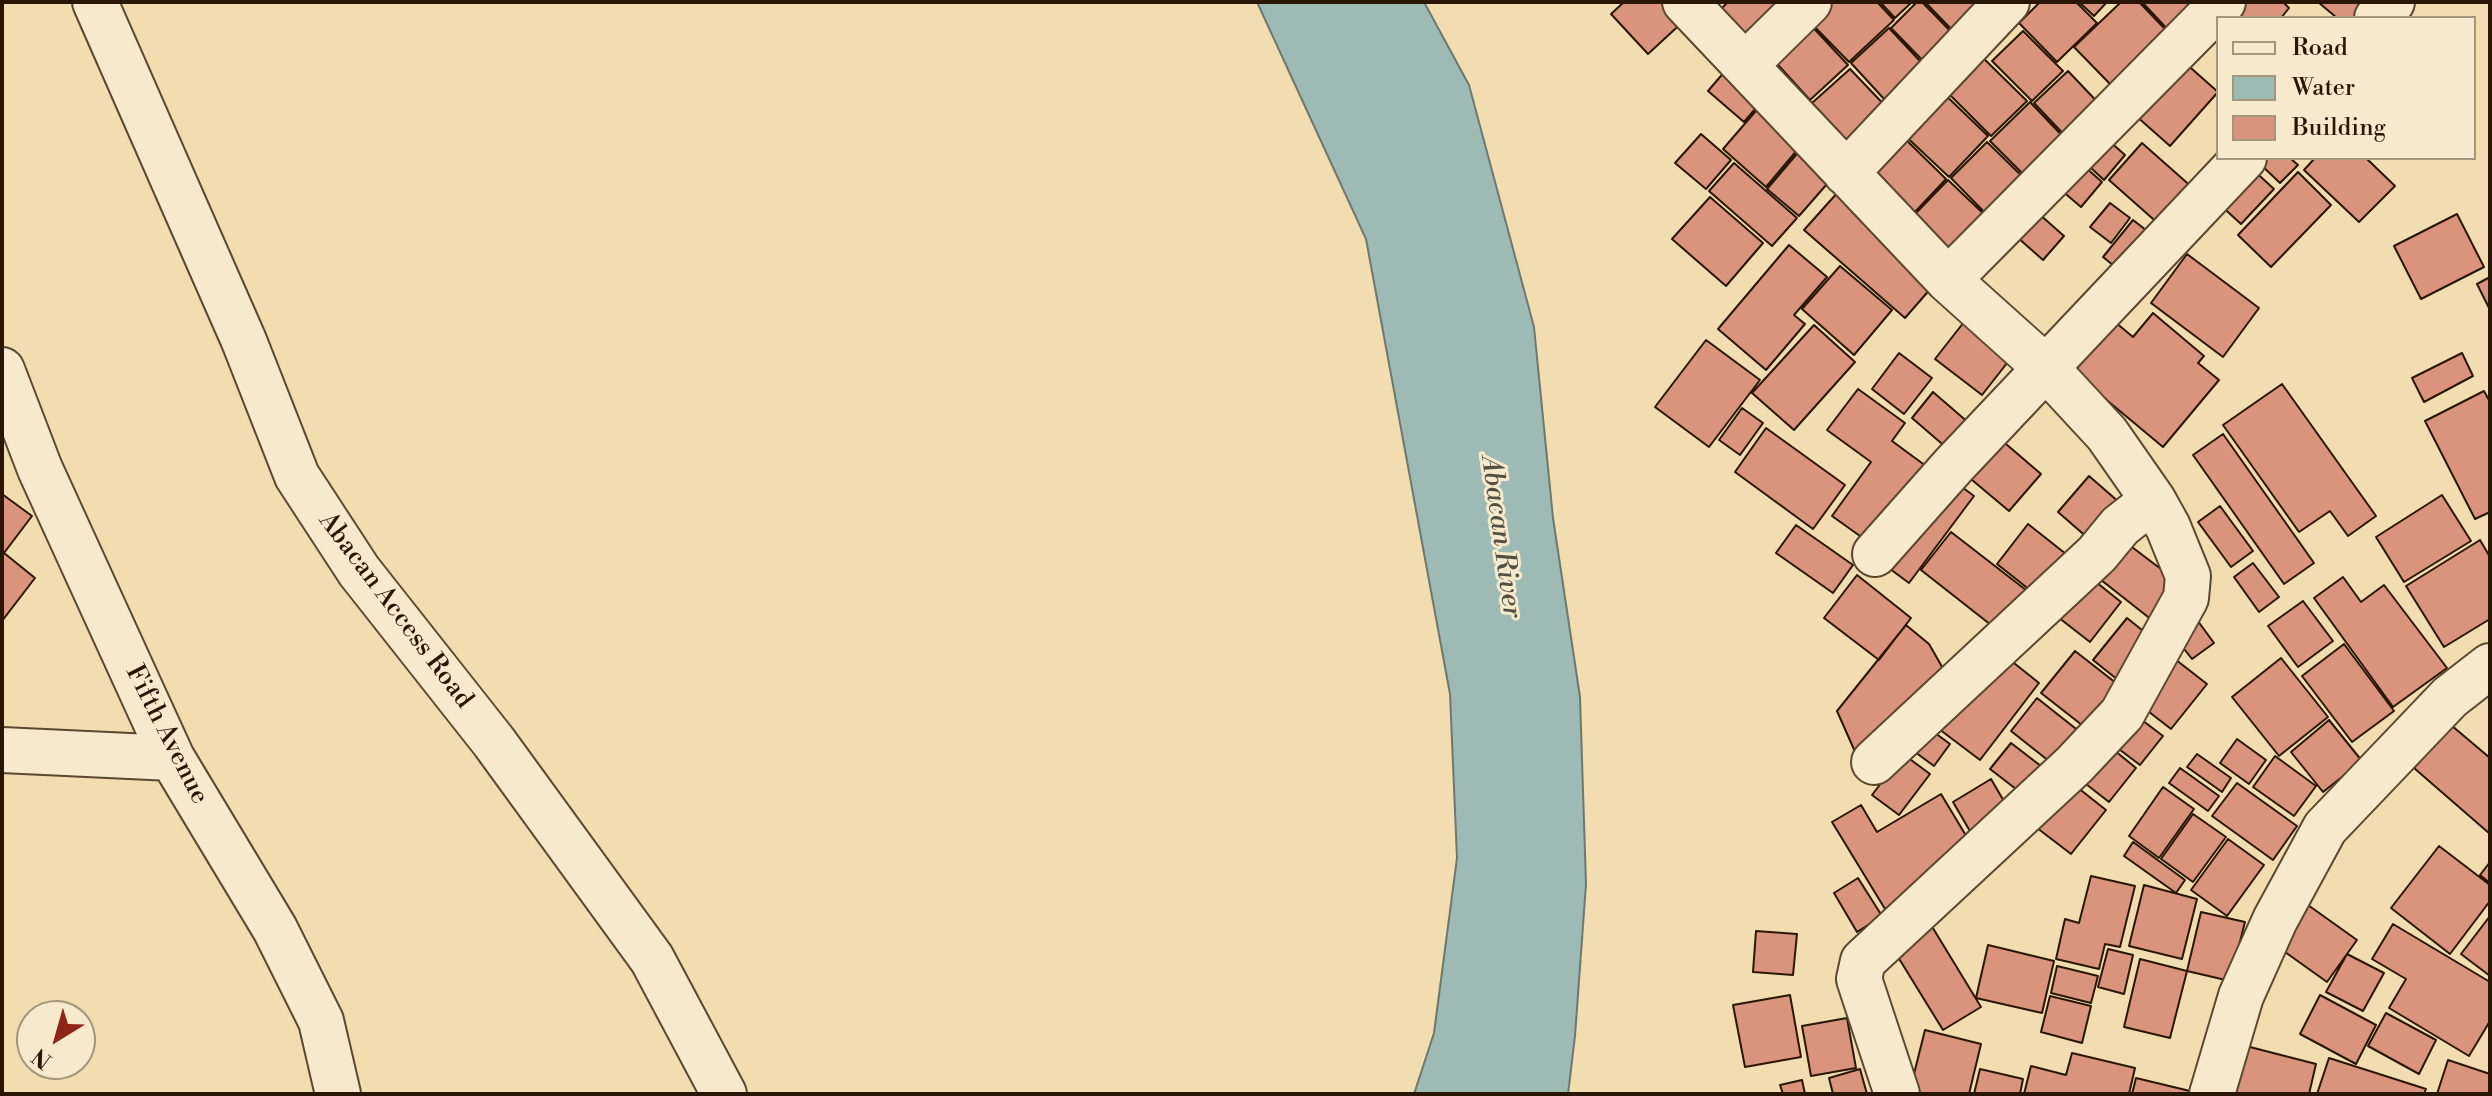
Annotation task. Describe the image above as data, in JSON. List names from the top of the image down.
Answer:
{
  "streets": {
    "street": ["Abacan Access Road", "Fifth Avenue"]
  },
  "water": ["Abacan River"],
  "legend": ["Road", "Water", "Building"],
  "north": "bottom left"
}
